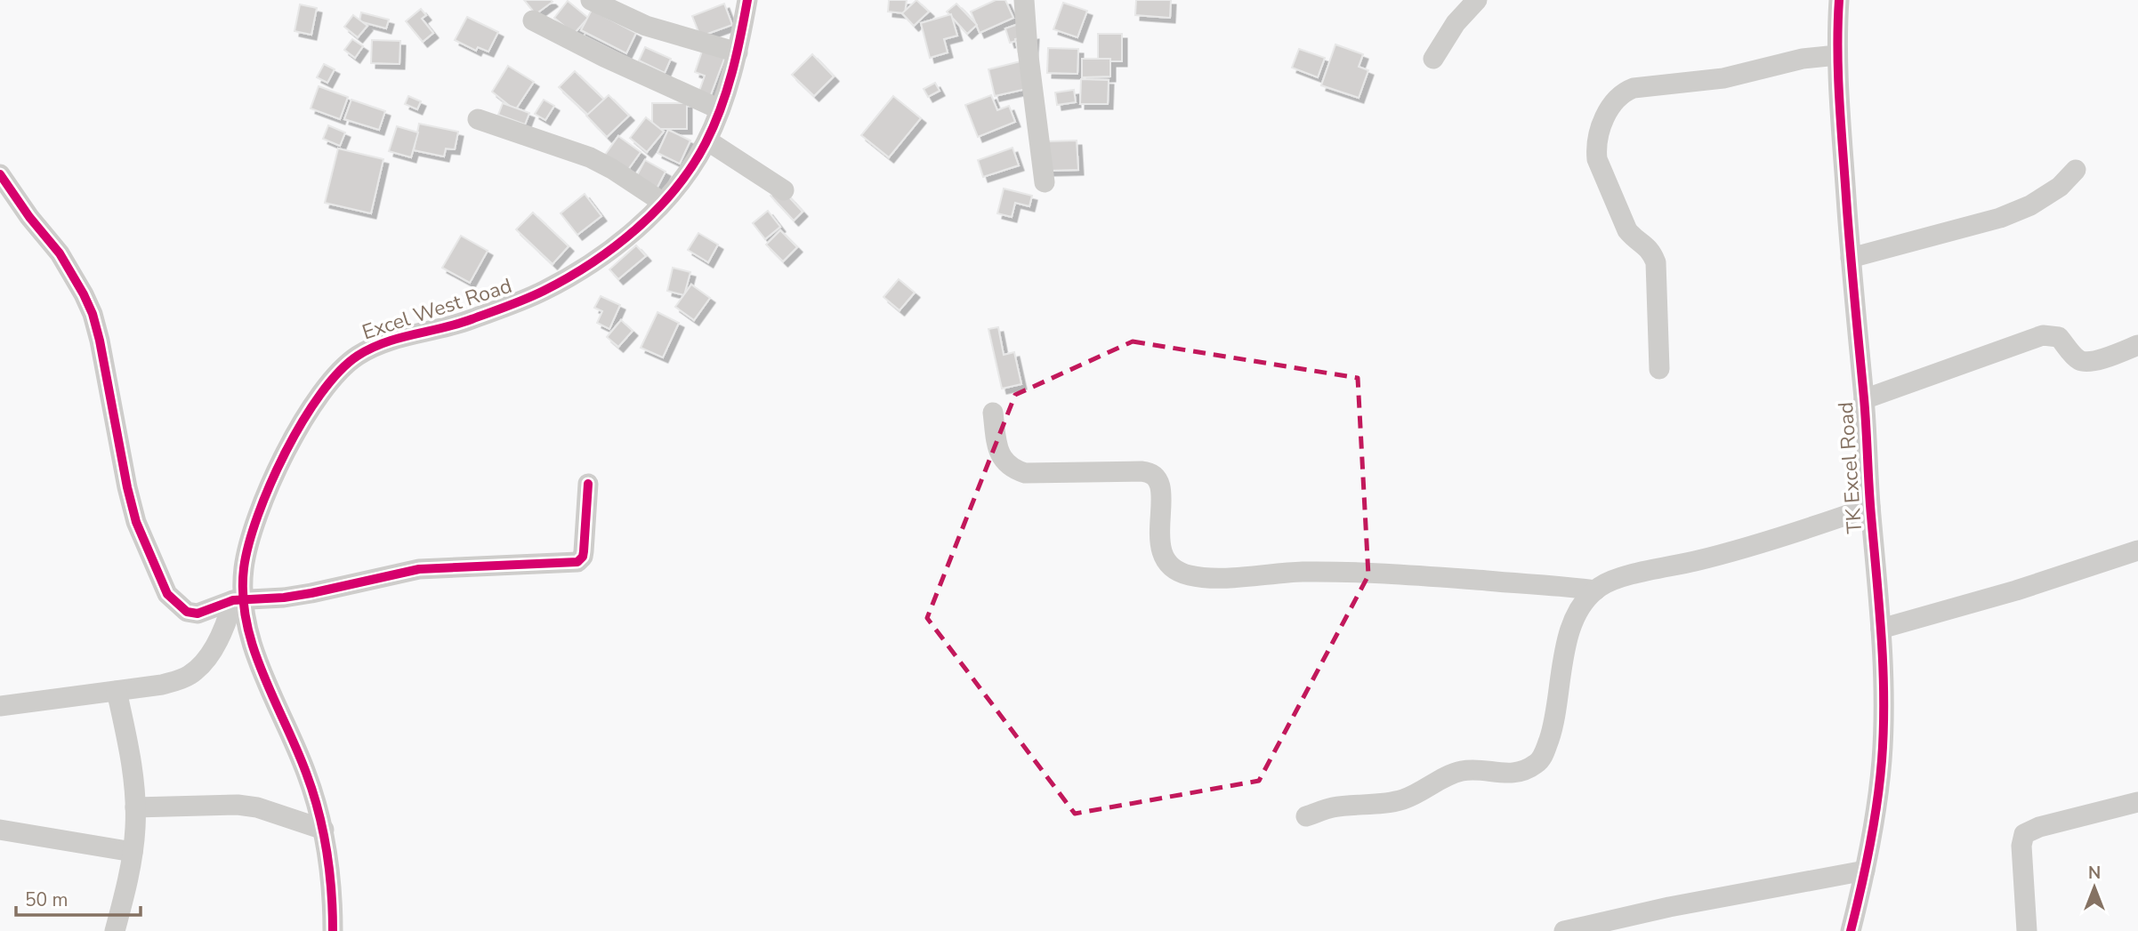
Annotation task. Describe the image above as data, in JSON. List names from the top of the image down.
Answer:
{
  "streets": {
    "street": ["Excel West Road", "TK Excel Road"]
  },
  "scale_bar": "50 m",
  "north": "top"
}
